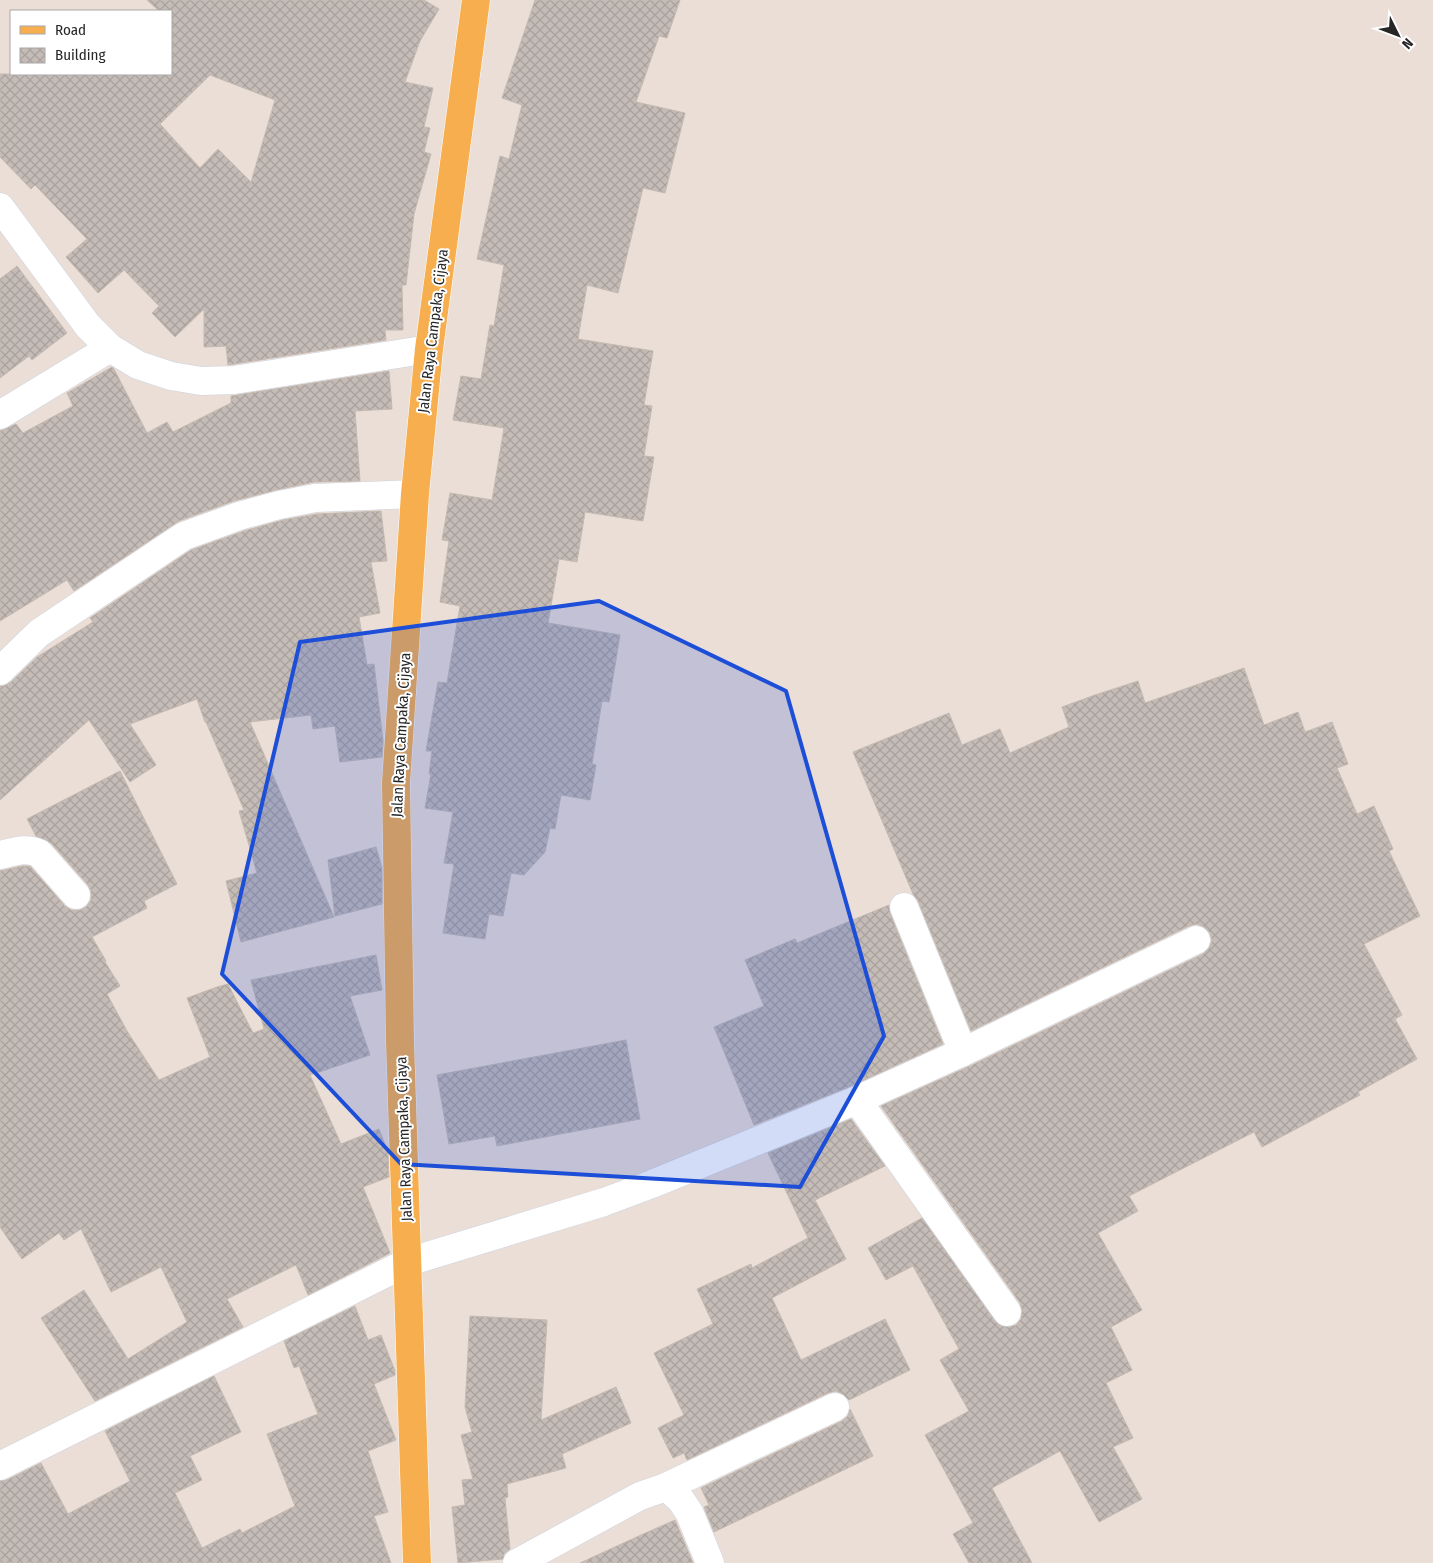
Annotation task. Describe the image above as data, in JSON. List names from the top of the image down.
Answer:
{
  "streets": {
    "main road": ["Jalan Raya Campaka, Cijaya"]
  },
  "legend": ["Road", "Building"],
  "north": "bottom right"
}
